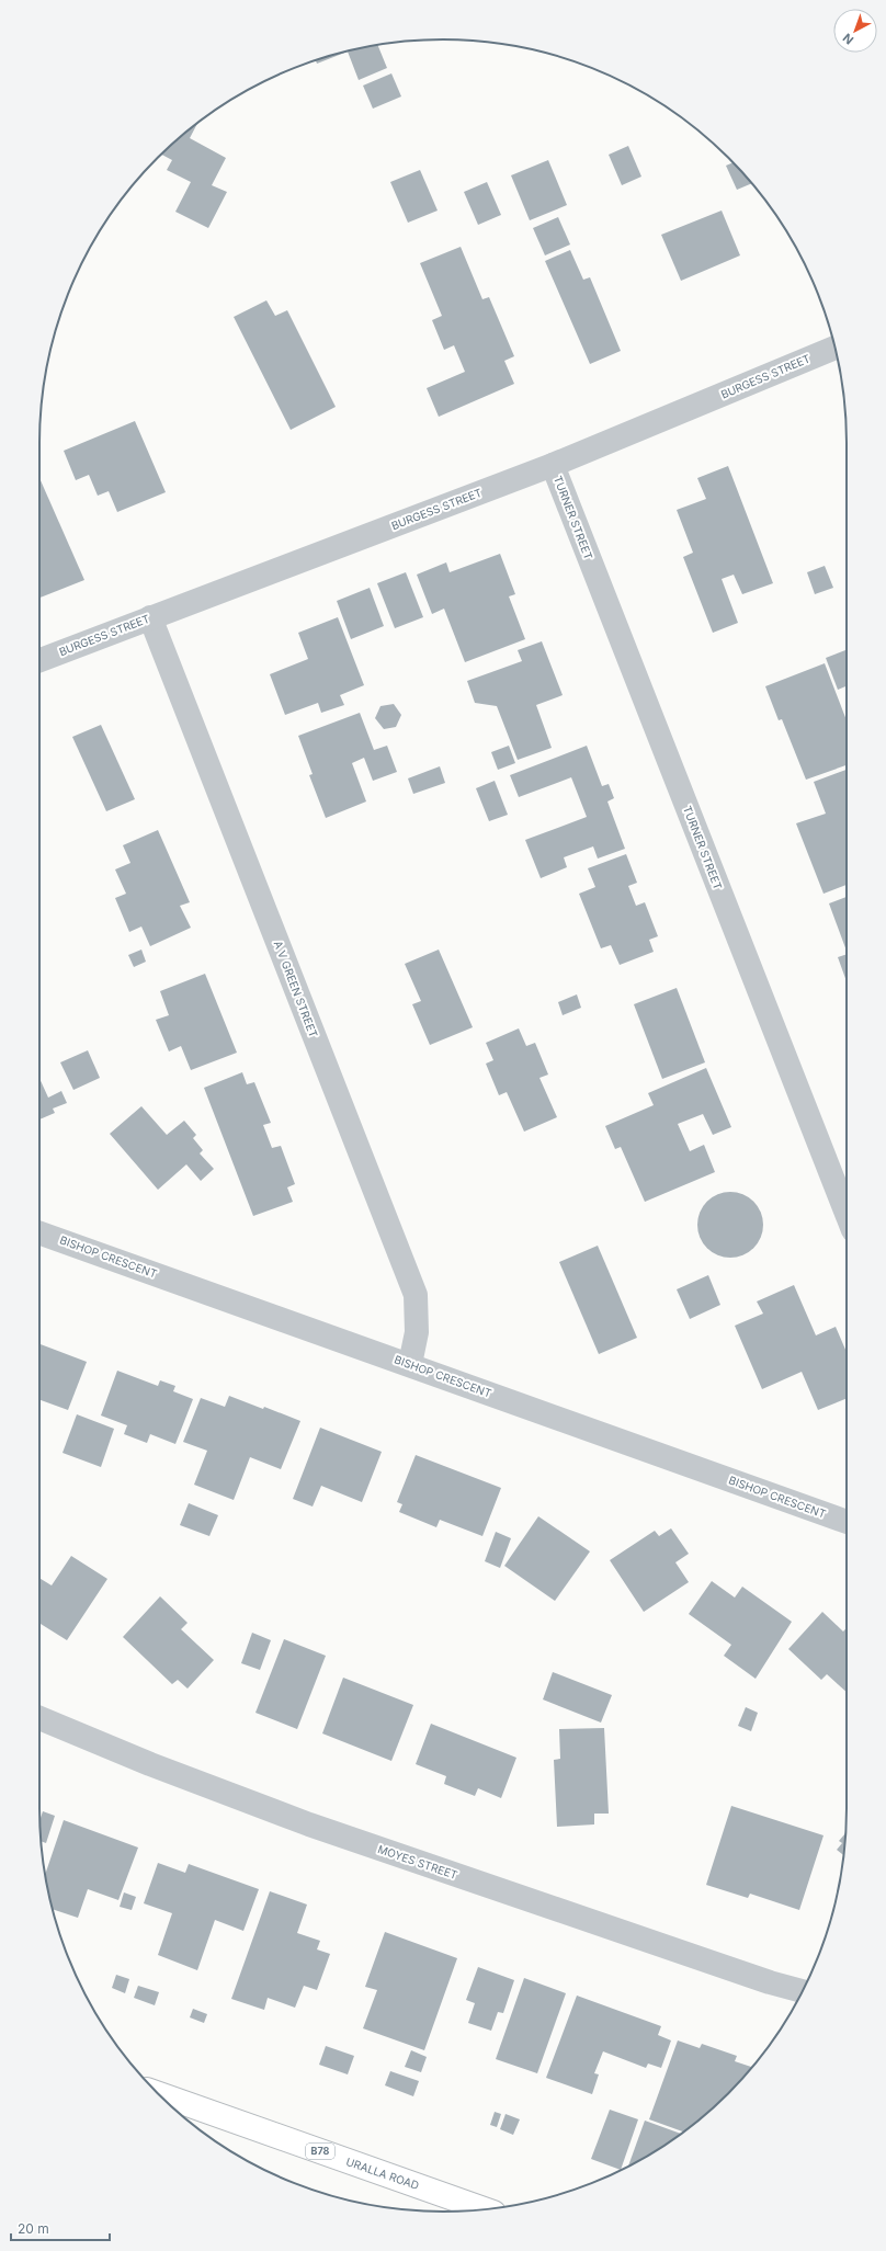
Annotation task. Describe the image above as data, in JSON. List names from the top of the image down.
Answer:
{
  "streets": {
    "main road": ["B78", "URALLA ROAD"],
    "street": [
      "BURGESS STREET",
      "TURNER STREET",
      "A V GREEN STREET",
      "BISHOP CRESCENT",
      "MOYES STREET"
    ]
  },
  "crossings": [
    ["BURGESS STREET", "TURNER STREET"],
    ["BURGESS STREET", "A V GREEN STREET"],
    ["A V GREEN STREET", "BISHOP CRESCENT"]
  ],
  "scale_bar": "20 m",
  "north": "bottom left"
}
